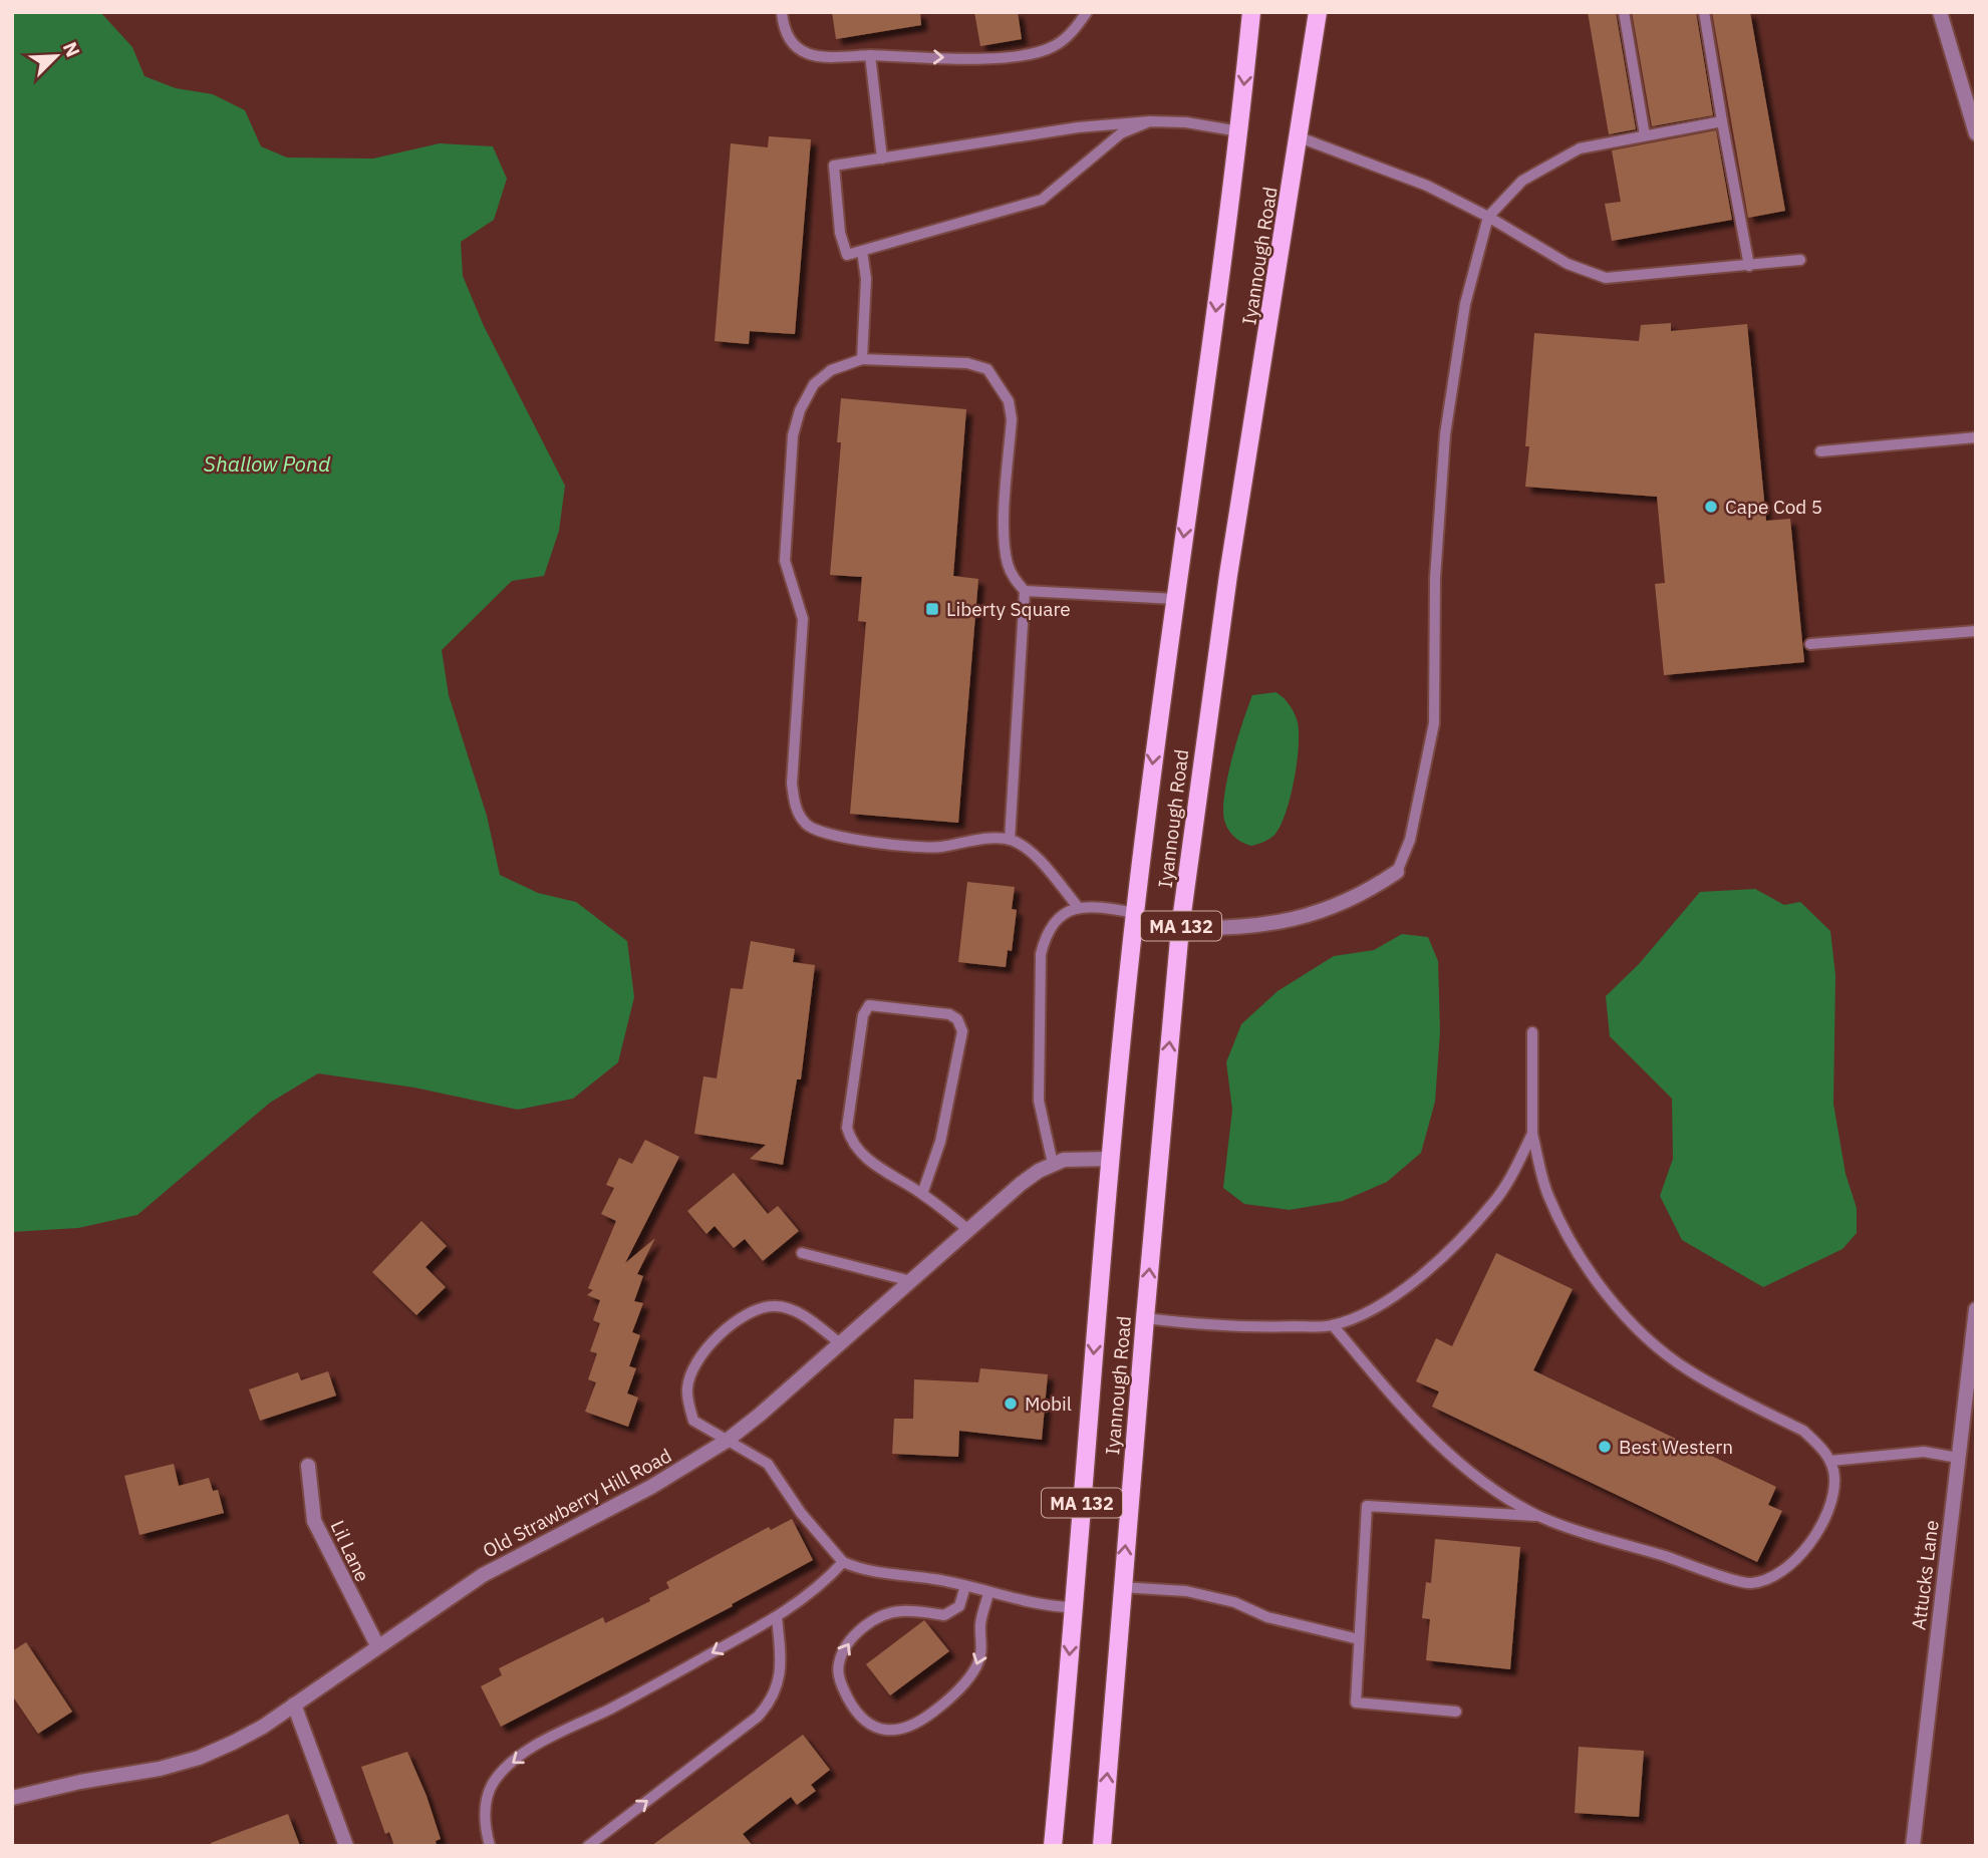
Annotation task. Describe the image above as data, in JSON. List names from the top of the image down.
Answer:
{
  "streets": {
    "main road": ["Iyannough Road", "MA 132"],
    "street": ["Old Strawberry Hill Road", "Lil Lane", "Attucks Lane"]
  },
  "crossings": [
    ["Iyannough Road", "Old Strawberry Hill Road"],
    ["Old Strawberry Hill Road", "Lil Lane"]
  ],
  "water": ["Shallow Pond"],
  "places": {
    "other": ["Cape Cod 5", "Mobil", "Best Western"],
    "transit": ["Liberty Square"]
  },
  "north": "top right"
}
